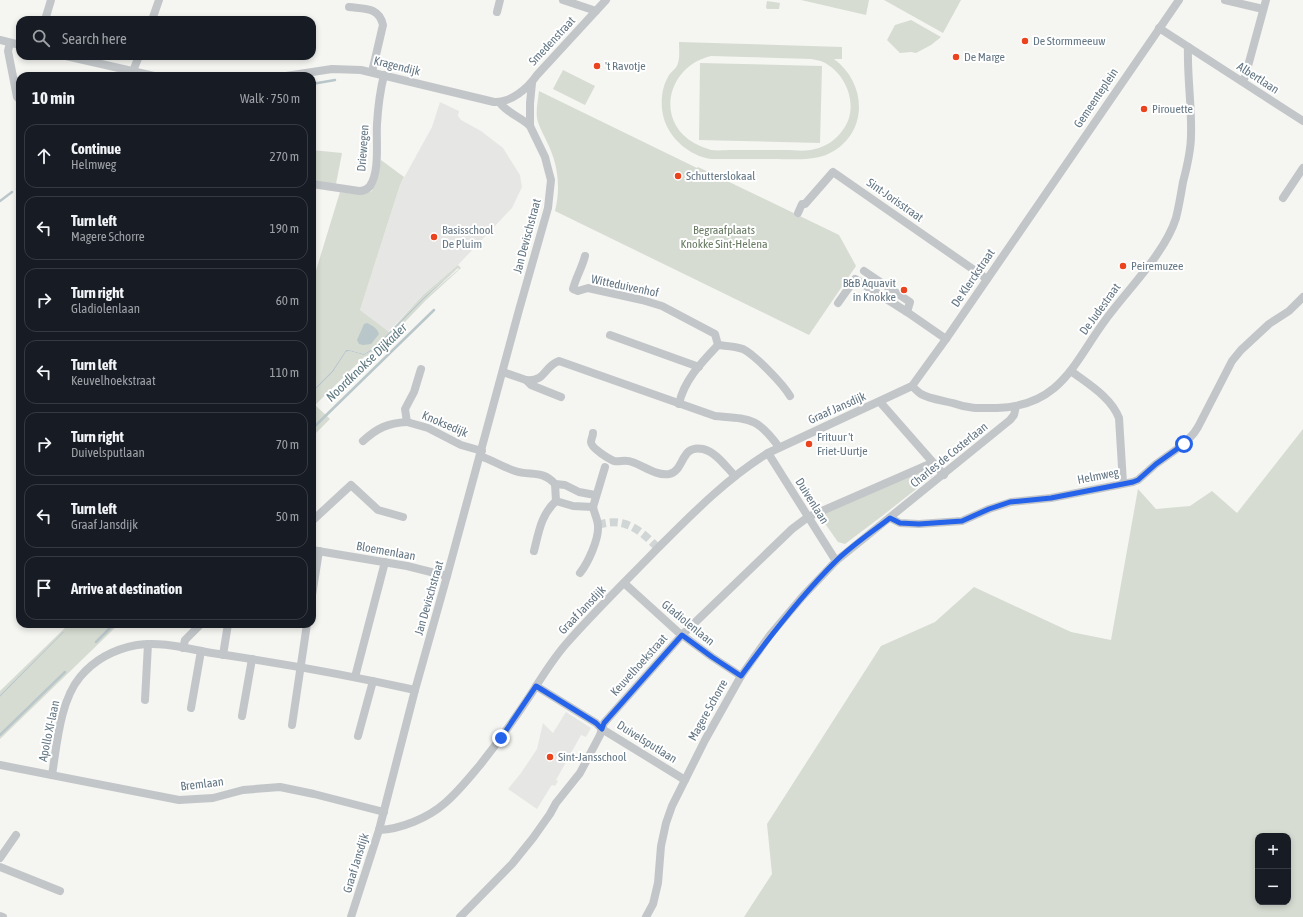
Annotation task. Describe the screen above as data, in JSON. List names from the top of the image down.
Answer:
{
  "streets": {
    "street": [
      "Smedenstraat",
      "Kragendijk",
      "Albertlaan",
      "Gemeenteplein",
      "Driewegen",
      "Sint-Jorisstraat",
      "Jan Devischstraat",
      "De Klerckstraat",
      "Witteduivenhof",
      "De Judestraat",
      "Graaf Jansdijk",
      "Knoksedijk",
      "Charles de Costerlaan",
      "Helmweg",
      "Duivenlaan",
      "Bloemenlaan",
      "Gladiolenlaan",
      "Keuvelhoekstraat",
      "Magere Schorre",
      "Apollo XI-laan",
      "Duivelsputlaan",
      "Bremlaan"
    ]
  },
  "crossings": [
    ["Smedenstraat", "Kragendijk"],
    ["Smedenstraat", "Jan Devischstraat"],
    ["Kragendijk", "Driewegen"],
    ["Kragendijk", "Jan Devischstraat"],
    ["Albertlaan", "De Judestraat"],
    ["Gemeenteplein", "De Klerckstraat"],
    ["Sint-Jorisstraat", "De Klerckstraat"],
    ["Jan Devischstraat", "Graaf Jansdijk"],
    ["Jan Devischstraat", "Knoksedijk"],
    ["Jan Devischstraat", "Bloemenlaan"],
    ["Jan Devischstraat", "Apollo XI-laan"],
    ["Jan Devischstraat", "Bremlaan"],
    ["De Klerckstraat", "De Judestraat"],
    ["De Klerckstraat", "Graaf Jansdijk"],
    ["De Judestraat", "Graaf Jansdijk"],
    ["De Judestraat", "Charles de Costerlaan"],
    ["Graaf Jansdijk", "Duivenlaan"],
    ["Graaf Jansdijk", "Gladiolenlaan"],
    ["Graaf Jansdijk", "Duivelsputlaan"],
    ["Charles de Costerlaan", "Helmweg"],
    ["Charles de Costerlaan", "Magere Schorre"],
    ["Helmweg", "Magere Schorre"],
    ["Duivenlaan", "Keuvelhoekstraat"],
    ["Duivenlaan", "Magere Schorre"],
    ["Gladiolenlaan", "Keuvelhoekstraat"],
    ["Gladiolenlaan", "Magere Schorre"],
    ["Keuvelhoekstraat", "Duivelsputlaan"],
    ["Magere Schorre", "Duivelsputlaan"],
    ["Apollo XI-laan", "Bremlaan"]
  ],
  "water": ["Noordknokse Dijkader"],
  "parks": ["Begraafplaats Knokke Sint-Helena"],
  "places": [
    "De Stormmeeuw",
    "De Marge",
    "'t Ravotje",
    "Pirouette",
    "Schutterslokaal",
    "Basisschool De Pluim",
    "Peiremuzee",
    "B&B Aquavit in Knokke",
    "Frituur 't Friet-Uurtje",
    "Sint-Jansschool"
  ],
  "page": {
    "search": "Search here",
    "heading": ["10 min", "Walk · 750 m"],
    "list": [
      ["Continue", "Helmweg", "270 m"],
      ["Turn left", "Magere Schorre", "190 m"],
      ["Turn right", "Gladiolenlaan", "60 m"],
      ["Turn left", "Keuvelhoekstraat", "110 m"],
      ["Turn right", "Duivelsputlaan", "70 m"],
      ["Turn left", "Graaf Jansdijk", "50 m"],
      "Arrive at destination"
    ],
    "map_buttons": ["+", "−"]
  }
}
